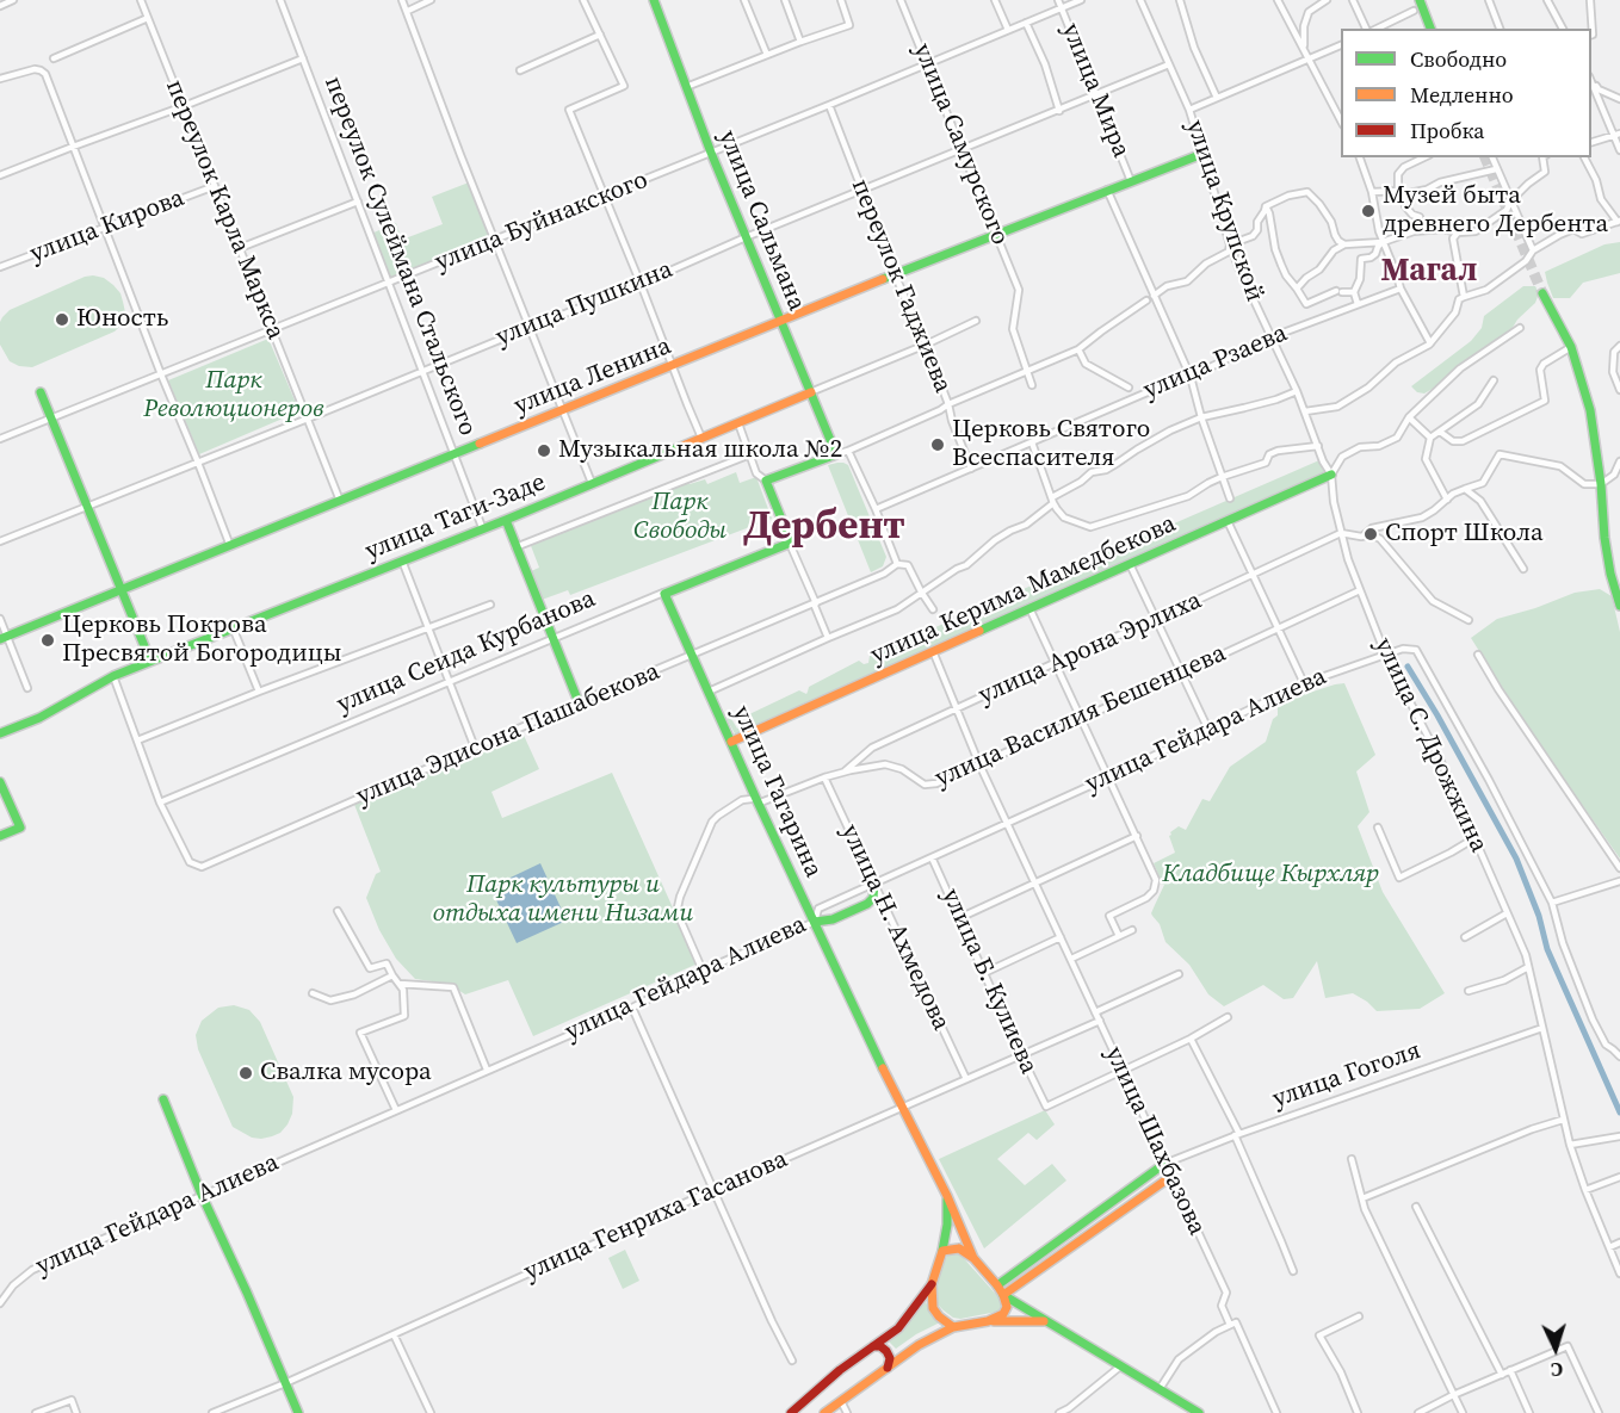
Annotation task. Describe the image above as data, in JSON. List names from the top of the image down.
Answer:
{
  "streets": {
    "main road": [
      "улица Сальмана",
      "улица Ленина",
      "улица Таги-Заде",
      "улица Керима Мамедбекова",
      "улица Сеида Курбанова",
      "улица Гагарина"
    ],
    "street": [
      "улица Мира",
      "улица Самурского",
      "переулок Карла Маркса",
      "улица Крупской",
      "улица Буйнакского",
      "улица Кирова",
      "переулок Сулеймана Стальского",
      "переулок Гаджиева",
      "улица Пушкина",
      "улица Рзаева",
      "улица Арона Эрлиха",
      "улица Василия Бешенцева",
      "улица Гейдара Алиева",
      "улица Эдисона Пашабекова",
      "улица С. Дрожжина",
      "улица Н. Ахмедова",
      "улица Б. Кулиева",
      "улица Гоголя",
      "улица Шахбазова",
      "улица Генриха Гасанова"
    ]
  },
  "crossings": [
    ["улица Мира", "улица Буйнакского"],
    ["улица Мира", "улица Пушкина"],
    ["улица Мира", "улица Ленина"],
    ["улица Самурского", "улица Буйнакского"],
    ["улица Самурского", "улица Пушкина"],
    ["улица Самурского", "улица Ленина"],
    ["переулок Карла Маркса", "улица Буйнакского"],
    ["переулок Карла Маркса", "улица Кирова"],
    ["переулок Карла Маркса", "улица Пушкина"],
    ["переулок Карла Маркса", "улица Ленина"],
    ["улица Крупской", "улица Пушкина"],
    ["улица Крупской", "улица Рзаева"],
    ["улица Крупской", "улица Ленина"],
    ["улица Крупской", "улица С. Дрожжина"],
    ["улица Сальмана", "улица Буйнакского"],
    ["улица Сальмана", "улица Пушкина"],
    ["улица Сальмана", "улица Ленина"],
    ["улица Сальмана", "улица Таги-Заде"],
    ["улица Буйнакского", "переулок Сулеймана Стальского"],
    ["улица Буйнакского", "переулок Гаджиева"],
    ["переулок Сулеймана Стальского", "улица Пушкина"],
    ["переулок Сулеймана Стальского", "улица Ленина"],
    ["переулок Сулеймана Стальского", "улица Таги-Заде"],
    ["переулок Гаджиева", "улица Пушкина"],
    ["переулок Гаджиева", "улица Рзаева"],
    ["переулок Гаджиева", "улица Ленина"],
    ["переулок Гаджиева", "улица Таги-Заде"],
    ["улица Керима Мамедбекова", "улица С. Дрожжина"],
    ["улица Керима Мамедбекова", "улица Гагарина"],
    ["улица Керима Мамедбекова", "улица Шахбазова"],
    ["улица Арона Эрлиха", "улица Василия Бешенцева"],
    ["улица Арона Эрлиха", "улица С. Дрожжина"],
    ["улица Арона Эрлиха", "улица Шахбазова"],
    ["улица Сеида Курбанова", "улица Эдисона Пашабекова"],
    ["улица Сеида Курбанова", "улица Гагарина"],
    ["улица Василия Бешенцева", "улица Гейдара Алиева"],
    ["улица Василия Бешенцева", "улица С. Дрожжина"],
    ["улица Василия Бешенцева", "улица Гагарина"],
    ["улица Василия Бешенцева", "улица Н. Ахмедова"],
    ["улица Василия Бешенцева", "улица Шахбазова"],
    ["улица Гейдара Алиева", "улица С. Дрожжина"],
    ["улица Гейдара Алиева", "улица Гагарина"],
    ["улица Гейдара Алиева", "улица Н. Ахмедова"],
    ["улица Гейдара Алиева", "улица Б. Кулиева"],
    ["улица Гейдара Алиева", "улица Шахбазова"],
    ["улица Эдисона Пашабекова", "улица Гагарина"],
    ["улица С. Дрожжина", "улица Гоголя"],
    ["улица Гагарина", "улица Генриха Гасанова"],
    ["улица Н. Ахмедова", "улица Генриха Гасанова"],
    ["улица Б. Кулиева", "улица Шахбазова"],
    ["улица Б. Кулиева", "улица Генриха Гасанова"],
    ["улица Гоголя", "улица Шахбазова"],
    ["улица Шахбазова", "улица Генриха Гасанова"]
  ],
  "districts": ["Магал", "Дербент"],
  "parks": [
    "Парк Революционеров",
    "Парк Свободы",
    "Кладбище Кырхляр",
    "Парк культуры и отдыха имени Низами"
  ],
  "places": [
    "Музей быта древнего Дербента",
    "Юность",
    "Церковь Святого Всеспасителя",
    "Музыкальная школа №2",
    "Спорт Школа",
    "Церковь Покрова Пресвятой Богородицы",
    "Свалка мусора"
  ],
  "legend": ["Свободно", "Медленно", "Пробка"],
  "north": "bottom"
}
